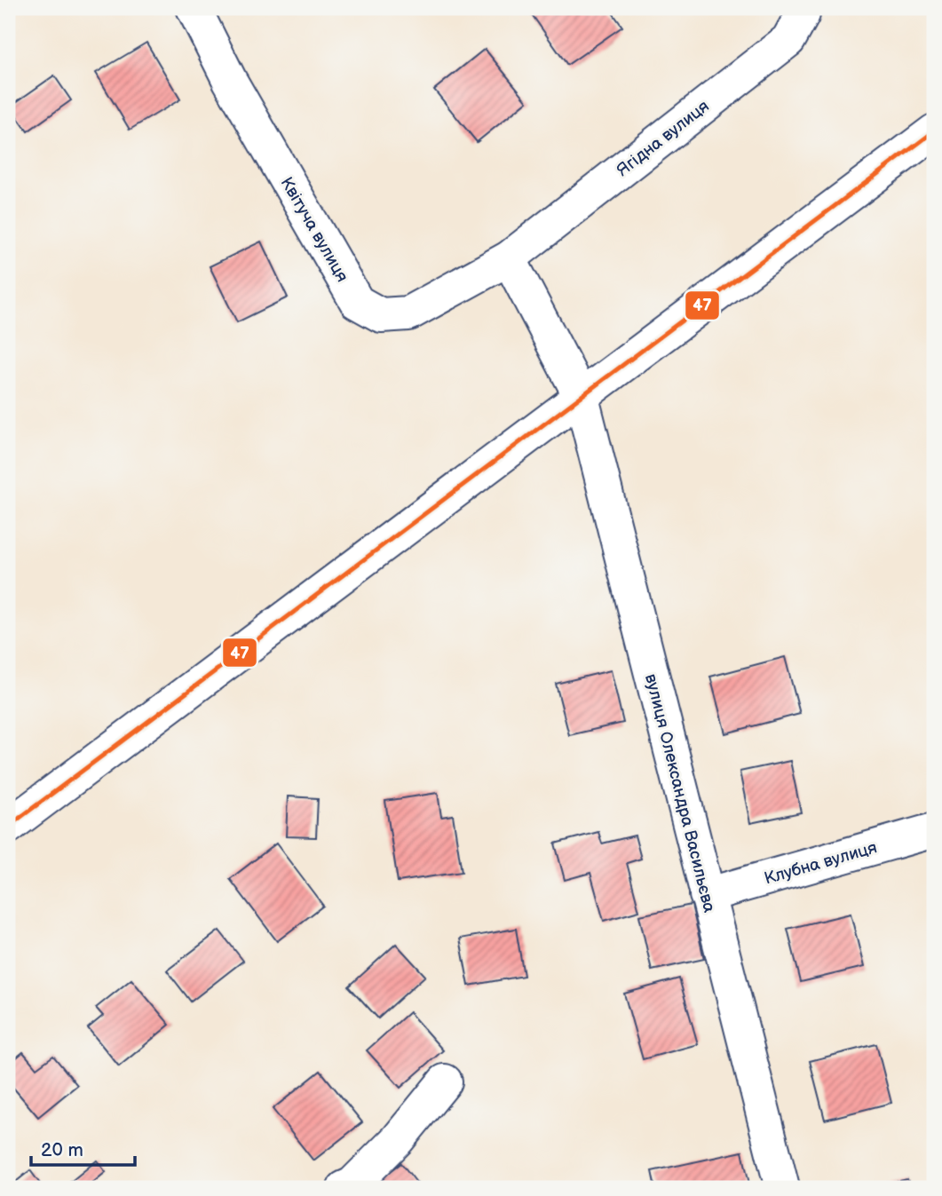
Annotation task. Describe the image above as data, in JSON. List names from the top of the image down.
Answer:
{
  "streets": {
    "street": [
      "Ягідна вулиця",
      "Квітуча вулиця",
      "вулиця Олександра Васильєва",
      "Клубна вулиця"
    ]
  },
  "crossings": [
    ["Ягідна вулиця", "Квітуча вулиця"],
    ["Ягідна вулиця", "вулиця Олександра Васильєва"],
    ["Квітуча вулиця", "вулиця Олександра Васильєва"],
    ["вулиця Олександра Васильєва", "Клубна вулиця"]
  ],
  "lines": ["transit line 47"],
  "scale_bar": "20 m"
}
